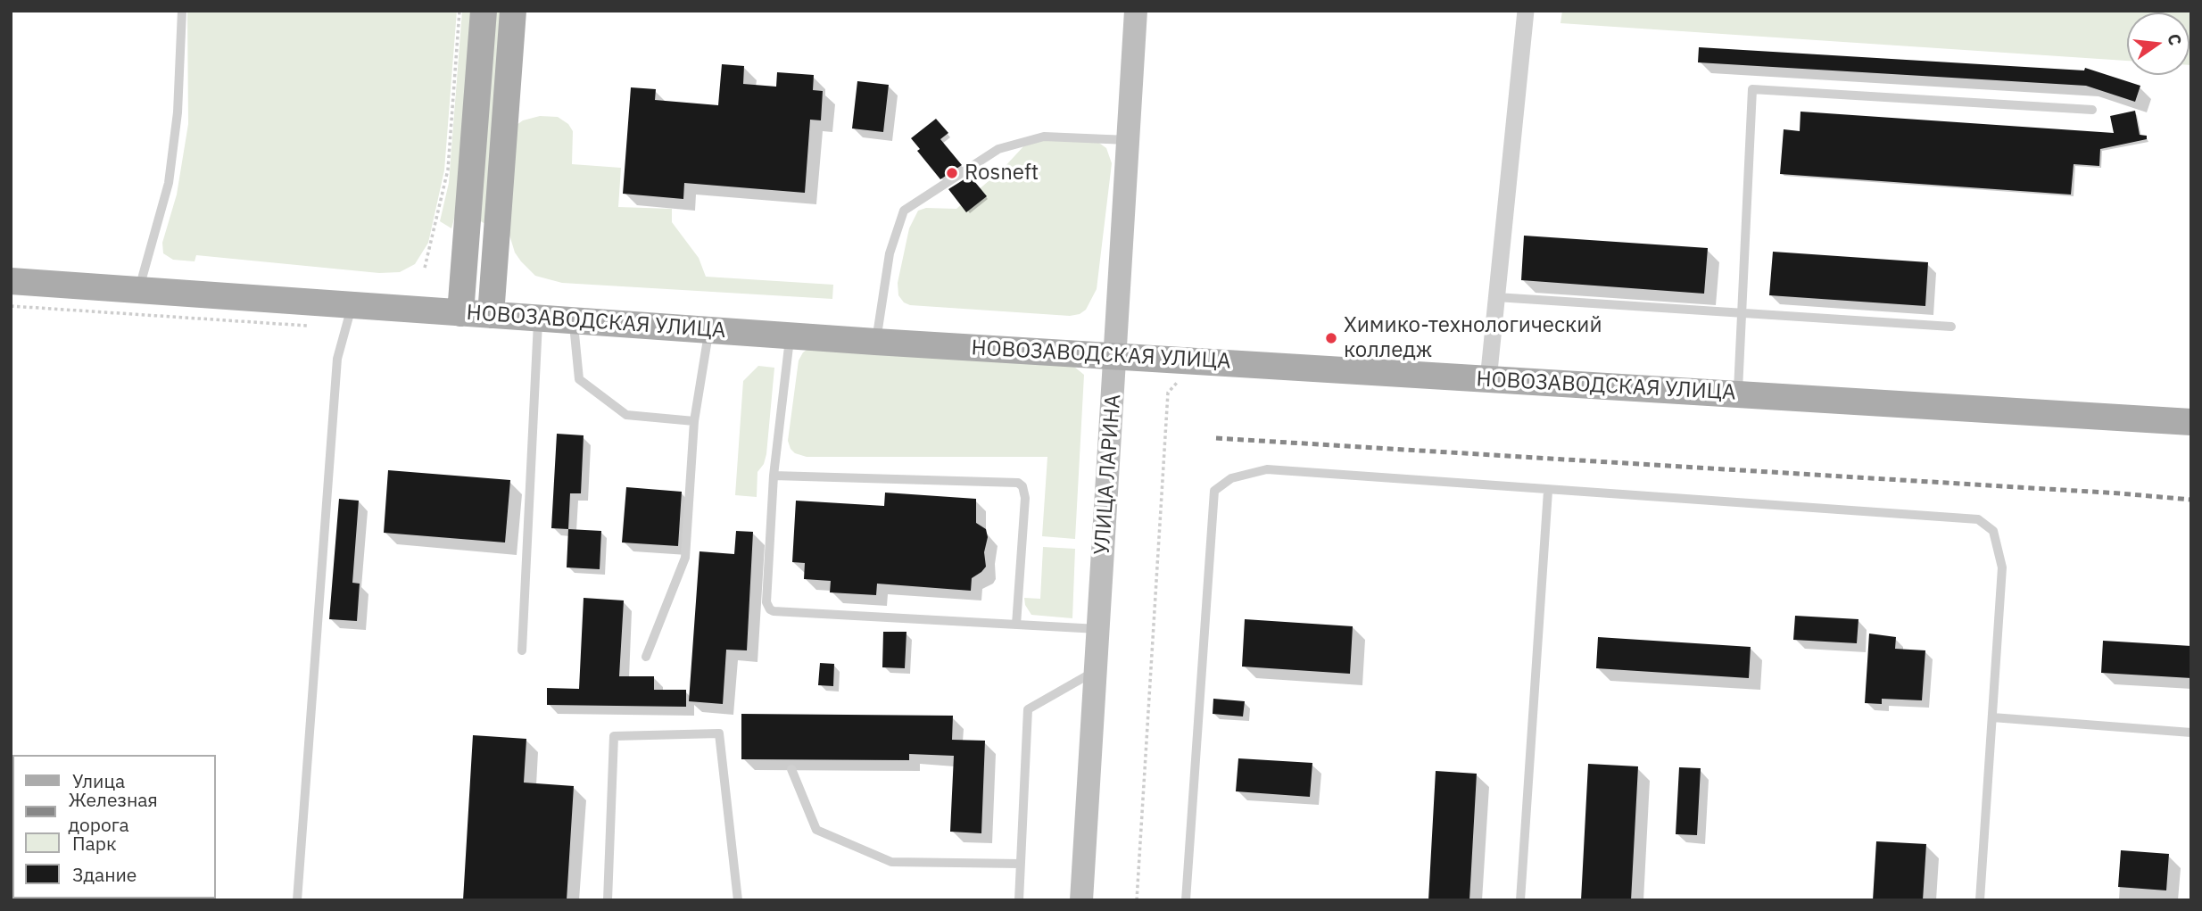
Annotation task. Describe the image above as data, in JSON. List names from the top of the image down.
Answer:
{
  "streets": {
    "main road": ["НОВОЗАВОДСКАЯ УЛИЦА"],
    "street": ["УЛИЦА ЛАРИНА"]
  },
  "crossings": [
    ["НОВОЗАВОДСКАЯ УЛИЦА", "УЛИЦА ЛАРИНА"]
  ],
  "places": ["Rosneft", "Химико-технологический колледж"],
  "legend": [
    "Улица",
    "Железная дорога",
    "Парк",
    "Здание"
  ],
  "north": "right"
}
